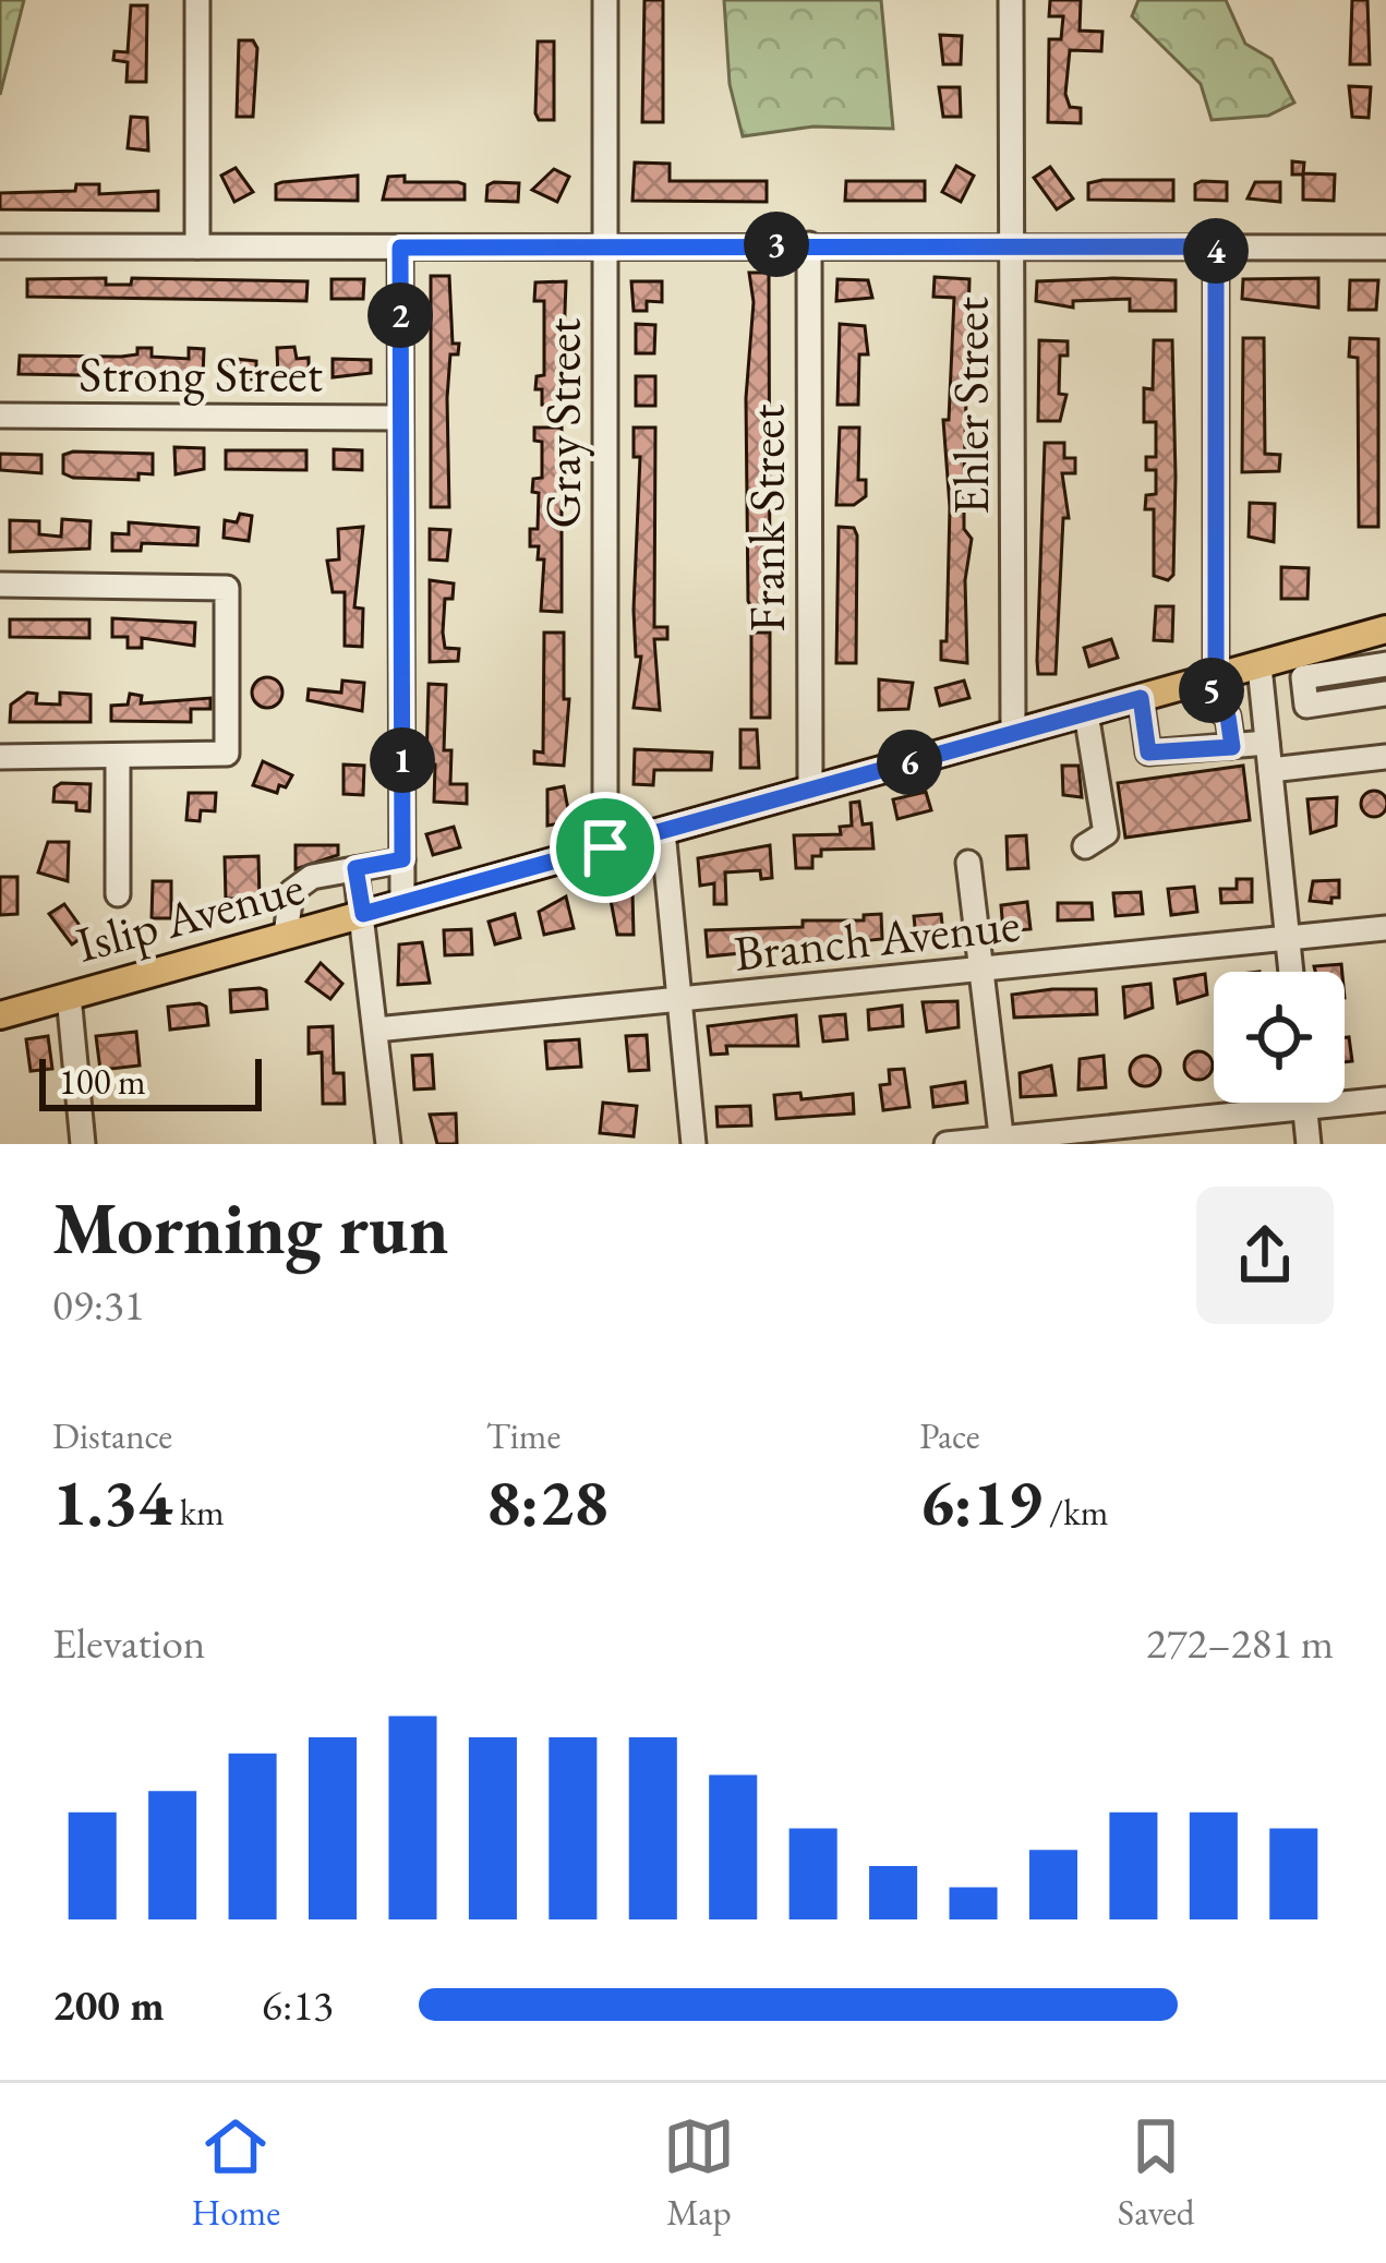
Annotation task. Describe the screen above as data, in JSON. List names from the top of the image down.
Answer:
{
  "streets": {
    "main road": ["Islip Avenue"],
    "street": [
      "Strong Street",
      "Ehler Street",
      "Gray Street",
      "Frank Street",
      "Branch Avenue"
    ]
  },
  "crossings": [
    ["Ehler Street", "Islip Avenue"],
    ["Gray Street", "Islip Avenue"],
    ["Frank Street", "Islip Avenue"]
  ],
  "scale_bar": "100 m",
  "page": {
    "pins": [
      "3",
      "4",
      "2",
      "5",
      "1",
      "6"
    ],
    "scale": "100 m",
    "heading": ["Morning run", "09:31"],
    "stats": [
      ["Distance", "1.34 km"],
      ["Time", "8:28"],
      ["Pace", "6:19 /km"]
    ],
    "chart": ["Elevation", "272–281 m"],
    "list": [
      {
        "name": "200 m",
        "note": "6:13"
      }
    ],
    "tabs": ["Home", "Map", "Saved"]
  }
}
